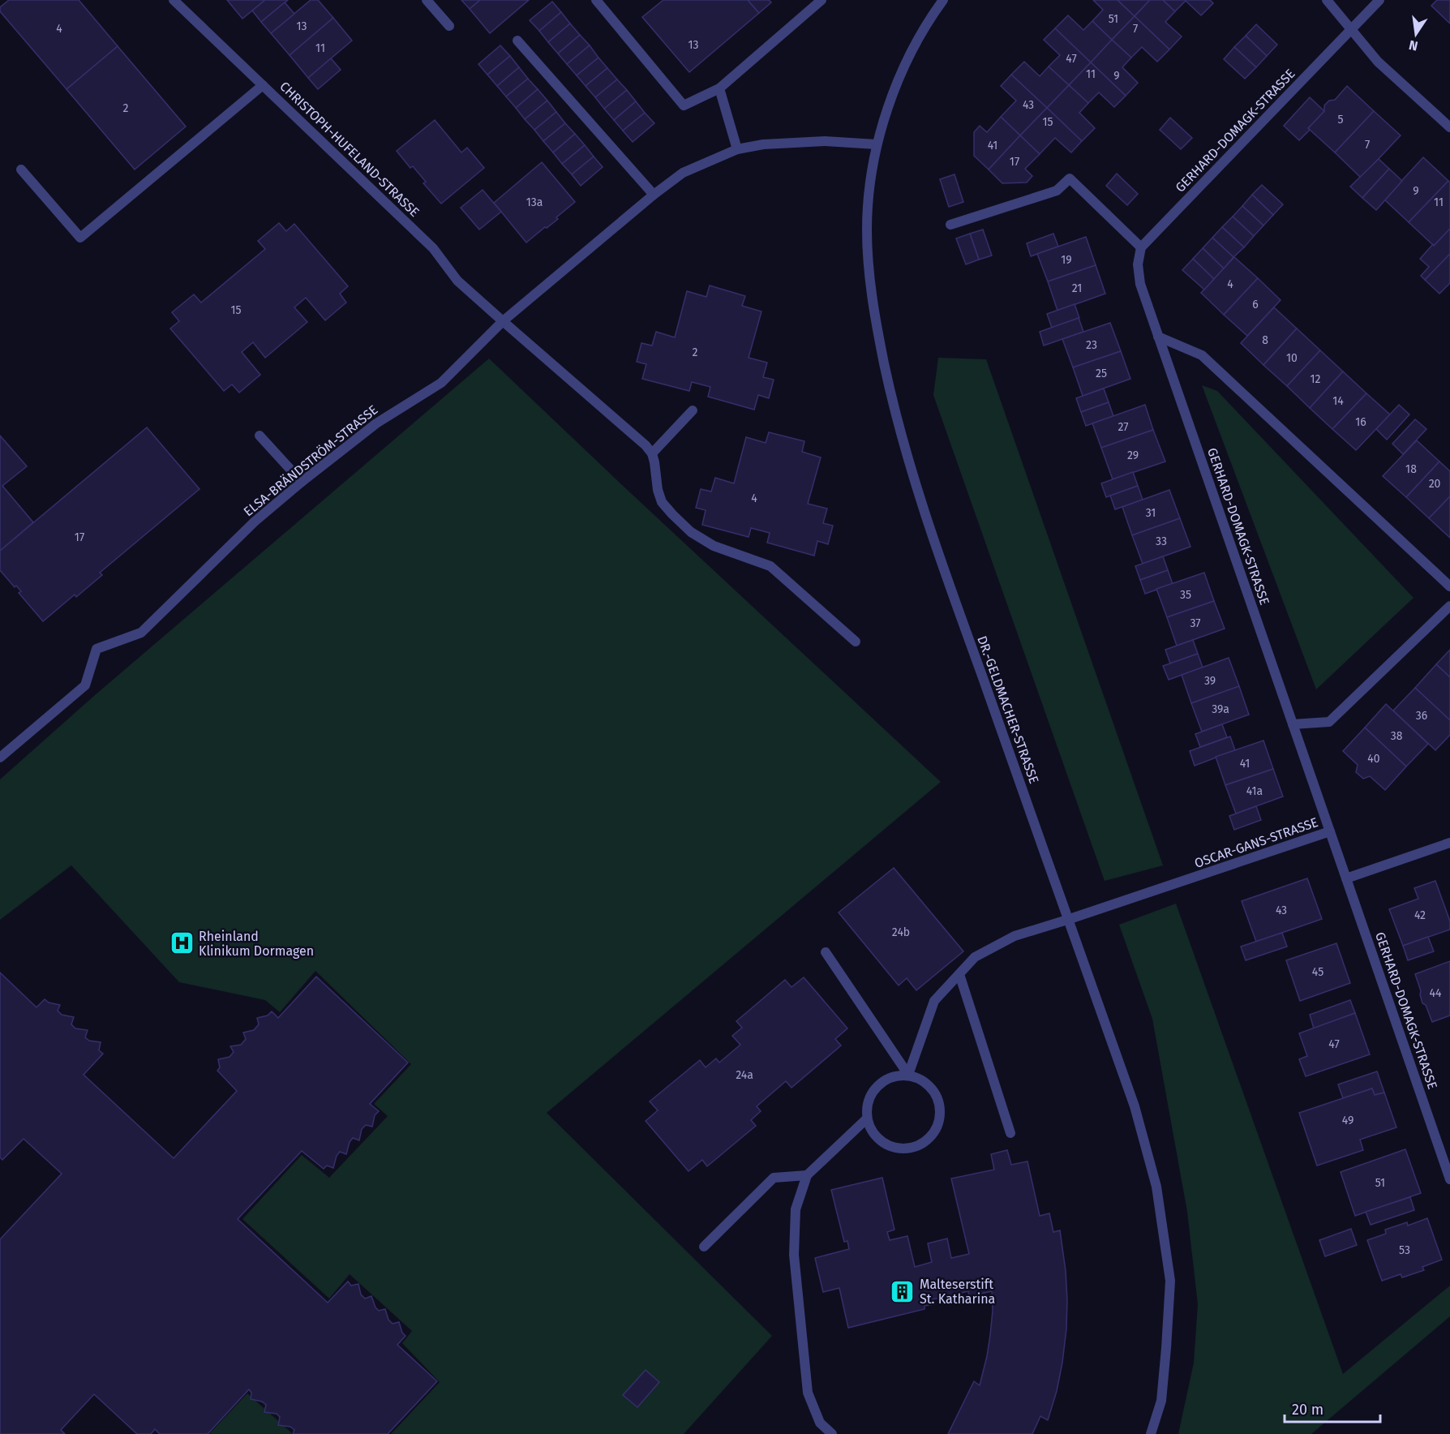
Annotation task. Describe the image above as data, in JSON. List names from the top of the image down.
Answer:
{
  "streets": {
    "street": [
      "GERHARD-DOMAGK-STRASSE",
      "CHRISTOPH-HUFELAND-STRASSE",
      "ELSA-BRÄNDSTRÖM-STRASSE",
      "DR.-GELDMACHER-STRASSE",
      "OSCAR-GANS-STRASSE"
    ]
  },
  "crossings": [
    ["GERHARD-DOMAGK-STRASSE", "OSCAR-GANS-STRASSE"],
    ["CHRISTOPH-HUFELAND-STRASSE", "ELSA-BRÄNDSTRÖM-STRASSE"],
    ["ELSA-BRÄNDSTRÖM-STRASSE", "DR.-GELDMACHER-STRASSE"],
    ["DR.-GELDMACHER-STRASSE", "OSCAR-GANS-STRASSE"]
  ],
  "places": {
    "hospital": ["Rheinland Klinikum Dormagen"],
    "building": ["Malteserstift St. Katharina"]
  },
  "house_numbers": [
    "51",
    "13",
    "4",
    "7",
    "13",
    "11",
    "47",
    "11",
    "9",
    "43",
    "2",
    "5",
    "15",
    "7",
    "41",
    "17",
    "9",
    "13a",
    "11",
    "19",
    "4",
    "21",
    "6",
    "15",
    "8",
    "23",
    "2",
    "10",
    "25",
    "12",
    "14",
    "16",
    "27",
    "29",
    "18",
    "20",
    "4",
    "31",
    "17",
    "33",
    "35",
    "37",
    "39",
    "39a",
    "36",
    "38",
    "40",
    "41",
    "41a",
    "43",
    "42",
    "24b",
    "45",
    "44",
    "47",
    "24a",
    "49",
    "51",
    "53"
  ],
  "scale_bar": "20 m",
  "north": "bottom"
}
